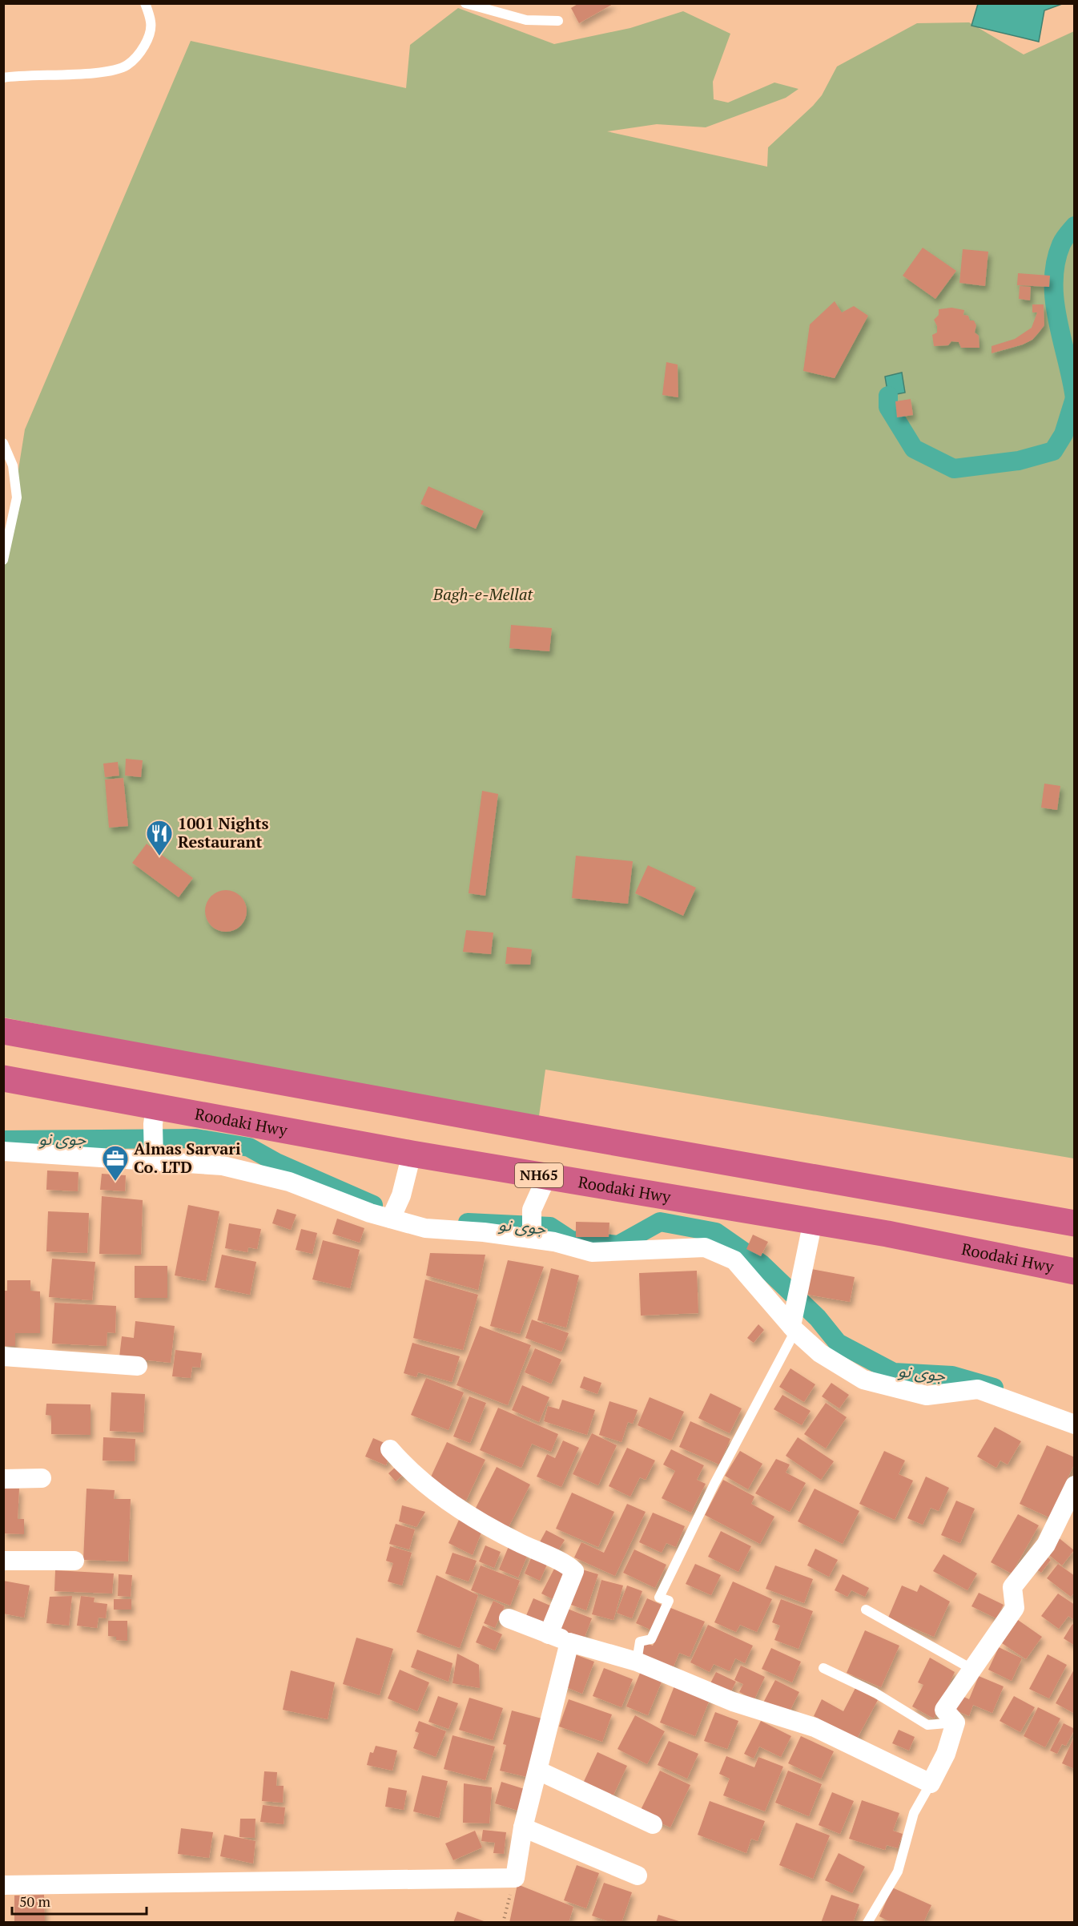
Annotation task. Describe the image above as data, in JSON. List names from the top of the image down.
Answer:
{
  "streets": {
    "highway": ["Roodaki Hwy", "NH65"]
  },
  "water": ["جوی نو"],
  "parks": ["Bagh-e-Mellat"],
  "places": {
    "restaurant": ["1001 Nights Restaurant"],
    "office": ["Almas Sarvari Co. LTD"]
  },
  "scale_bar": "50 m"
}
